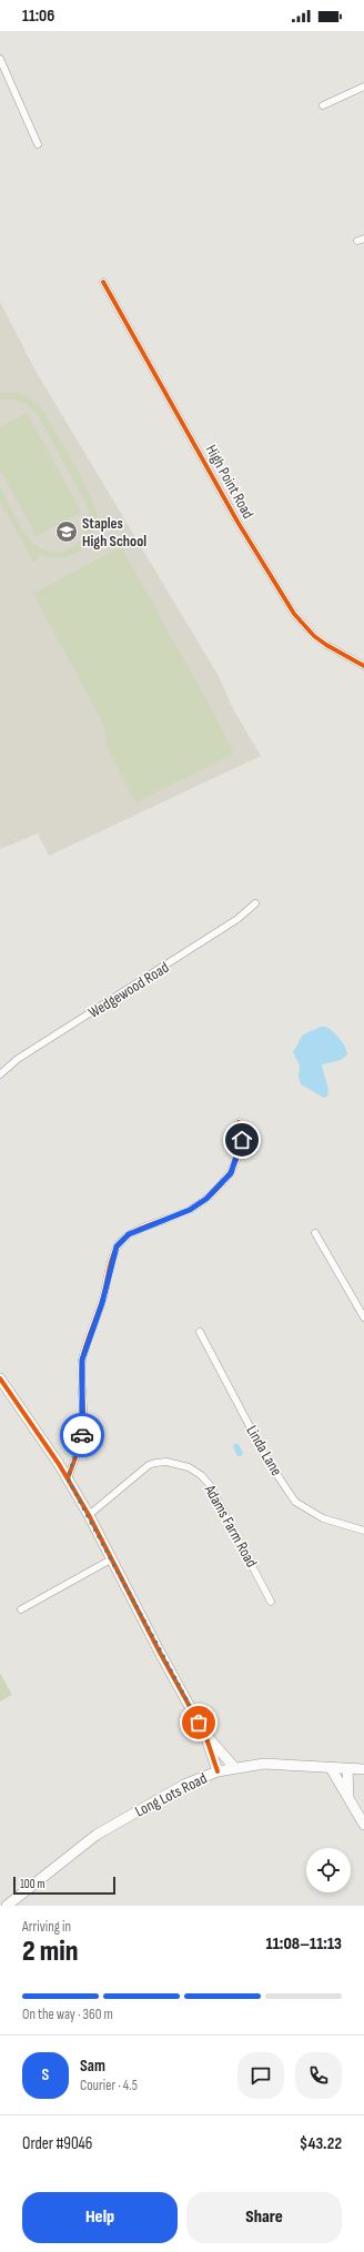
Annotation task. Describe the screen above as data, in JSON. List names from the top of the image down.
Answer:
{
  "streets": {
    "street": [
      "High Point Road",
      "Wedgewood Road",
      "Linda Lane",
      "Adams Farm Road",
      "Long Lots Road"
    ]
  },
  "places": {
    "school or university": ["Staples High School"]
  },
  "scale_bar": "100 m",
  "page": {
    "status": "11:06",
    "scale": "100 m",
    "heading": ["2 min", "Arriving in", "11:08–11:13"],
    "panel": [
      "Sam",
      "Courier · 4.5",
      "Order #9046",
      "$43.22"
    ],
    "bar": "On the way · 360 m",
    "round": "S",
    "buttons": ["Help", "Share"]
  }
}
